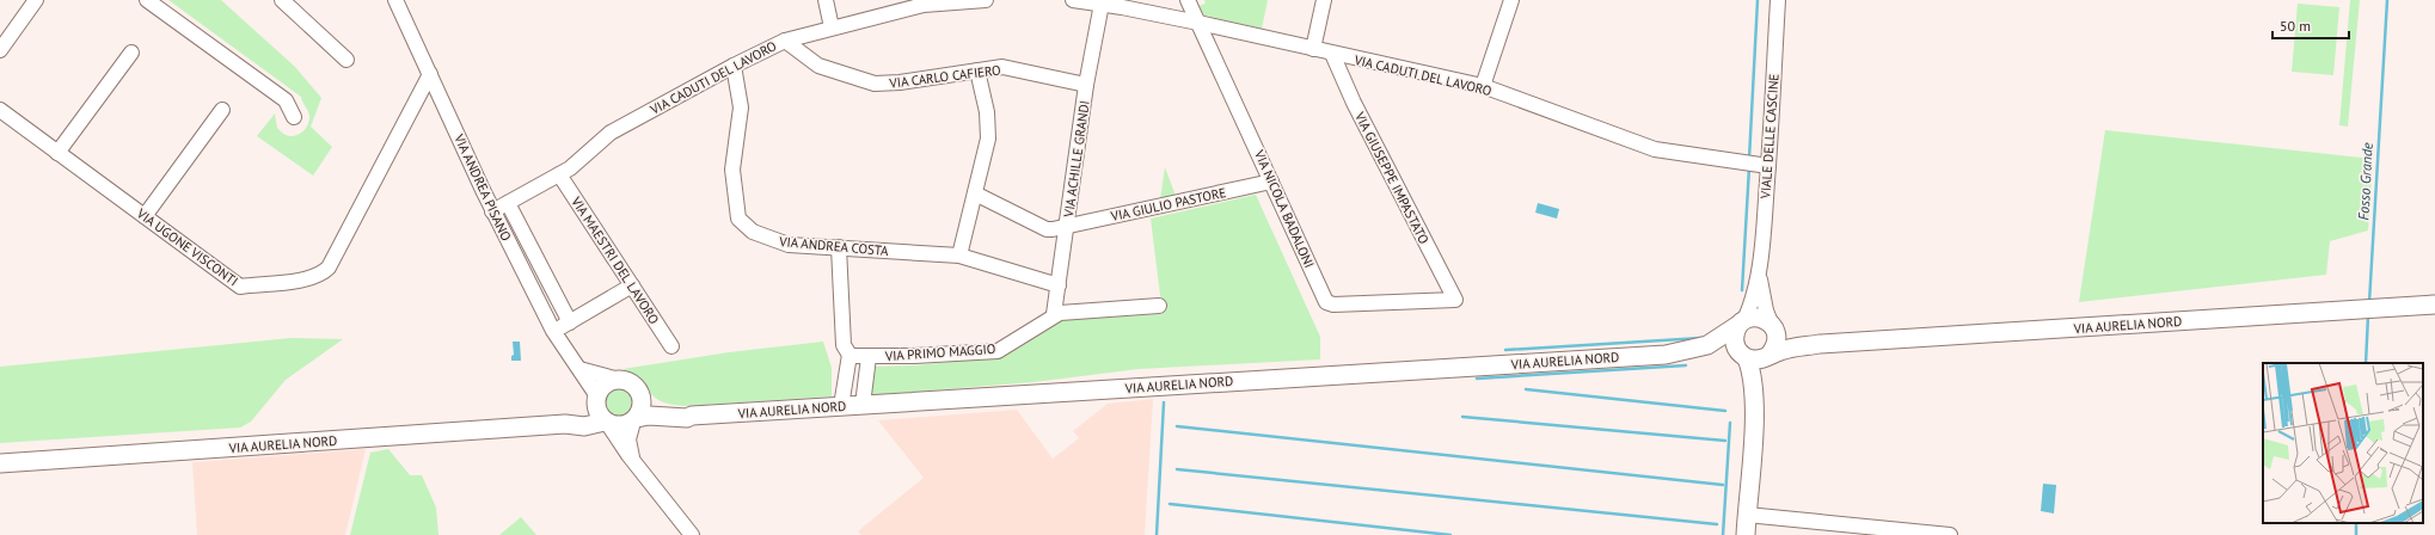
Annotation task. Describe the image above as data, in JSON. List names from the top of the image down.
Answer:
{
  "streets": {
    "main road": ["VIA AURELIA NORD"],
    "street": [
      "VIA CADUTI DEL LAVORO",
      "VIA CARLO CAFIERO",
      "VIALE DELLE CASCINE",
      "VIA ACHILLE GRANDI",
      "VIA GIUSEPPE IMPASTATO",
      "VIA ANDREA PISANO",
      "VIA GIULIO PASTORE",
      "VIA NICOLA BADALONI",
      "VIA ANDREA COSTA",
      "VIA UGONE VISCONTI",
      "VIA MAESTRI DEL LAVORO",
      "VIA PRIMO MAGGIO"
    ]
  },
  "crossings": [
    ["VIA CADUTI DEL LAVORO", "VIA CARLO CAFIERO"],
    ["VIA CADUTI DEL LAVORO", "VIALE DELLE CASCINE"],
    ["VIA CADUTI DEL LAVORO", "VIA ACHILLE GRANDI"],
    ["VIA CADUTI DEL LAVORO", "VIA GIUSEPPE IMPASTATO"],
    ["VIA CADUTI DEL LAVORO", "VIA ANDREA PISANO"],
    ["VIA CADUTI DEL LAVORO", "VIA NICOLA BADALONI"],
    ["VIA CADUTI DEL LAVORO", "VIA ANDREA COSTA"],
    ["VIA CADUTI DEL LAVORO", "VIA MAESTRI DEL LAVORO"],
    ["VIA CARLO CAFIERO", "VIA ACHILLE GRANDI"],
    ["VIALE DELLE CASCINE", "VIA AURELIA NORD"],
    ["VIA ACHILLE GRANDI", "VIA GIULIO PASTORE"],
    ["VIA ACHILLE GRANDI", "VIA ANDREA COSTA"],
    ["VIA ACHILLE GRANDI", "VIA PRIMO MAGGIO"],
    ["VIA GIUSEPPE IMPASTATO", "VIA NICOLA BADALONI"],
    ["VIA ANDREA PISANO", "VIA UGONE VISCONTI"],
    ["VIA ANDREA PISANO", "VIA AURELIA NORD"],
    ["VIA GIULIO PASTORE", "VIA NICOLA BADALONI"]
  ],
  "water": ["Fosso Grande"],
  "scale_bar": "50 m"
}
